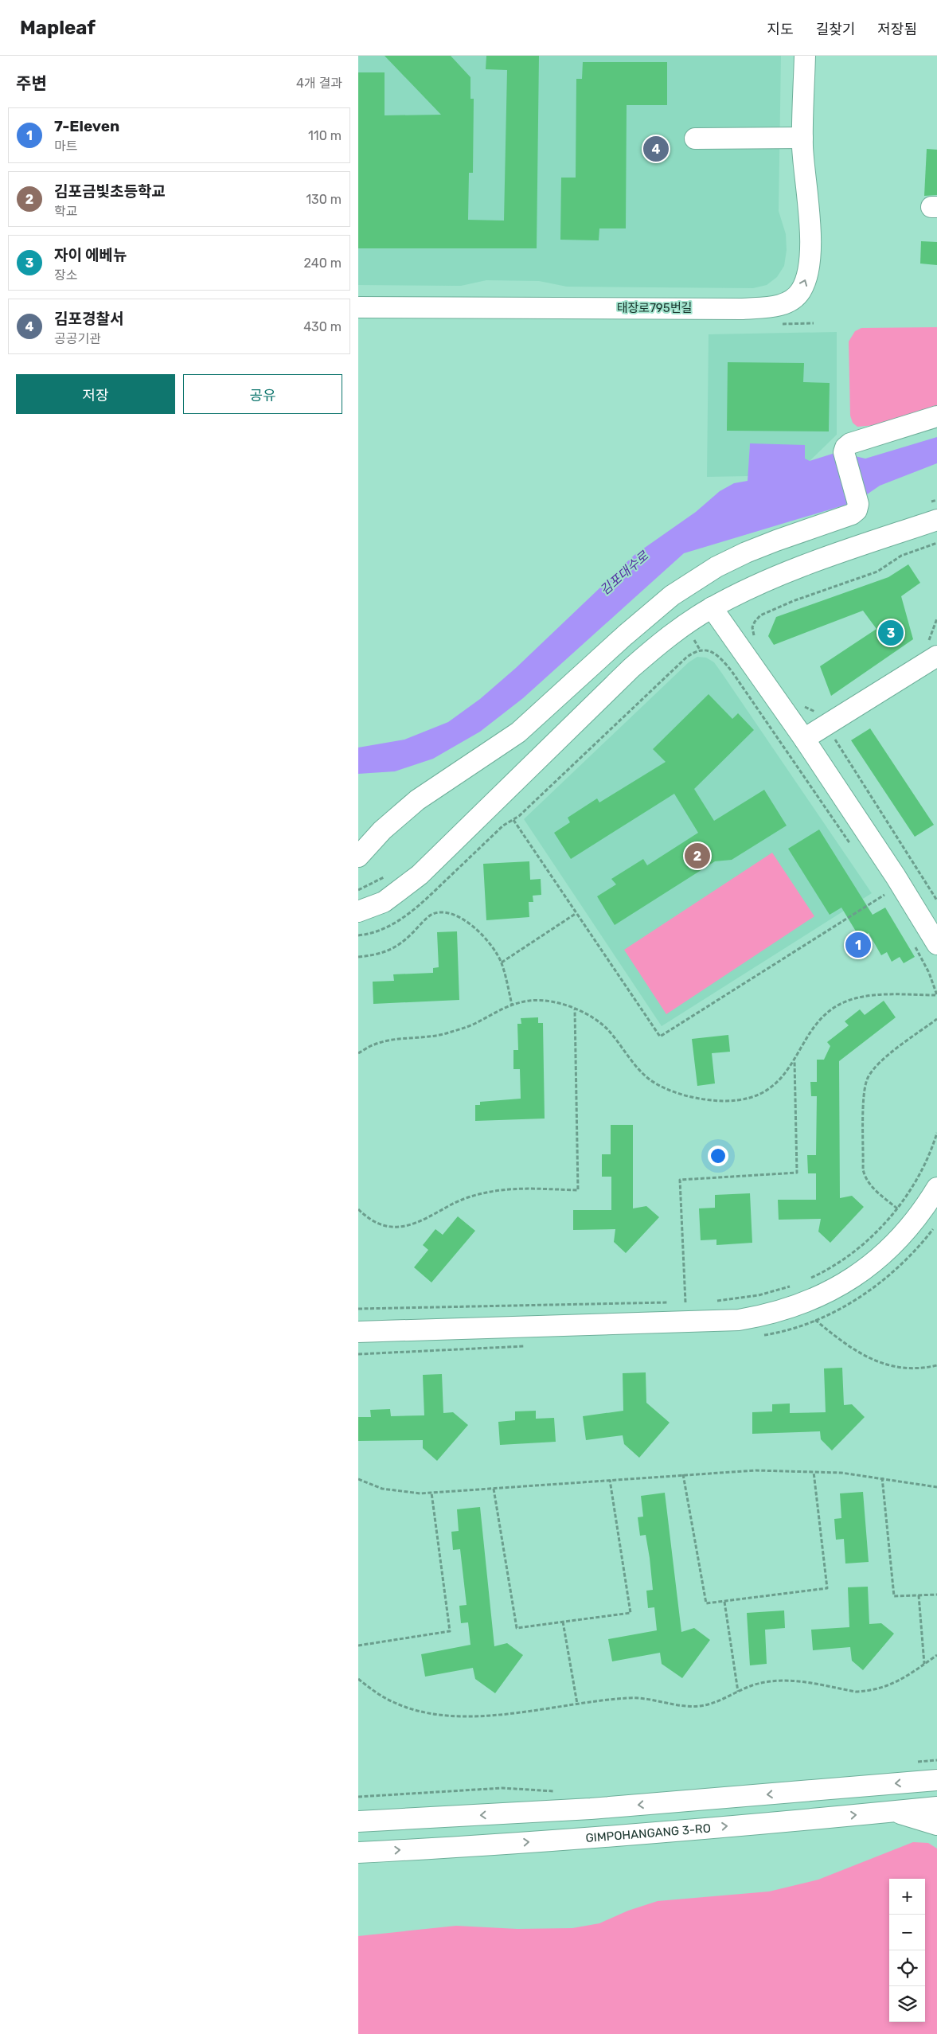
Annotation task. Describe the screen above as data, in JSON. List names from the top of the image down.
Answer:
{
  "streets": {
    "street": ["태장로795번길", "GIMPOHANGANG 3-RO"]
  },
  "water": ["김포대수로"],
  "page": {
    "header": "Mapleaf",
    "nav": ["지도", "길찾기", "저장됨"],
    "heading": ["주변", "4개 결과"],
    "list": [
      {
        "mark": "1",
        "name": "7-Eleven",
        "note": "마트",
        "value": "110 m"
      },
      {
        "mark": "2",
        "name": "김포금빛초등학교",
        "note": "학교",
        "value": "130 m"
      },
      {
        "mark": "3",
        "name": "자이 에베뉴",
        "note": "장소",
        "value": "240 m"
      },
      {
        "mark": "4",
        "name": "김포경찰서",
        "note": "공공기관",
        "value": "430 m"
      }
    ],
    "pins": [
      "4",
      "3",
      "2",
      "1"
    ],
    "buttons": ["저장", "공유"],
    "map_buttons": ["+", "−"]
  }
}
